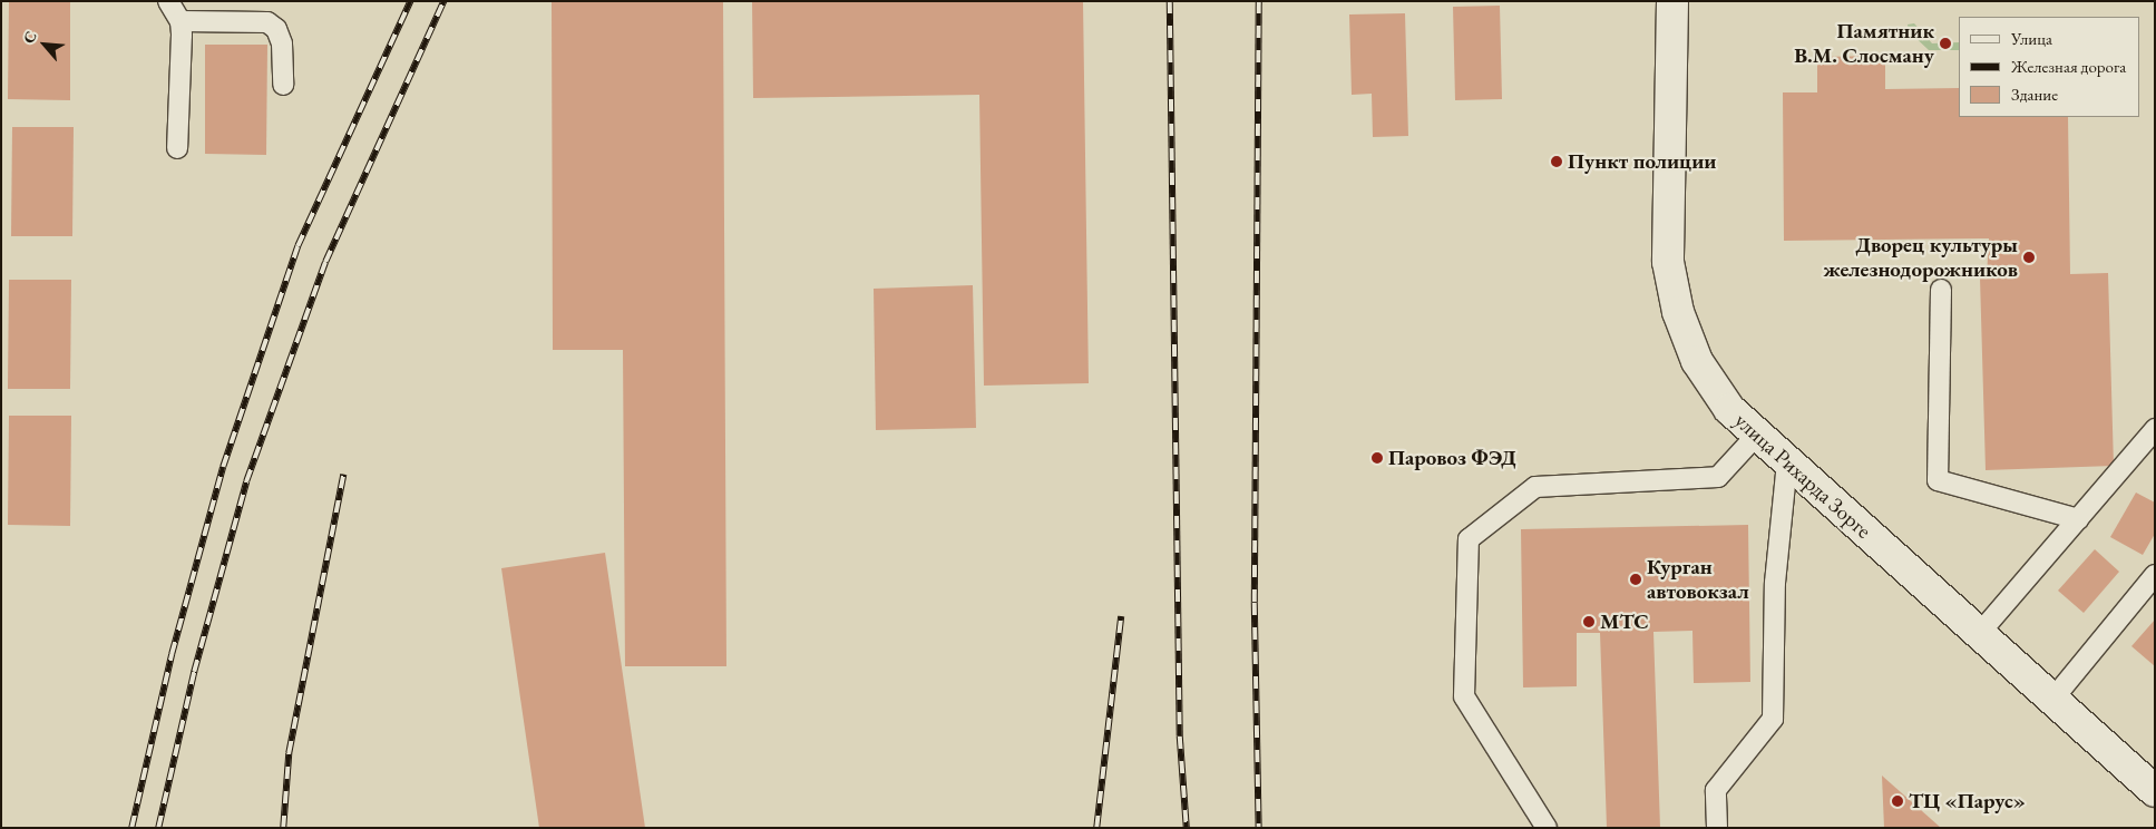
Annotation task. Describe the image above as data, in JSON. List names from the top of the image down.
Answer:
{
  "streets": {
    "main road": ["улица Рихарда Зорге"]
  },
  "places": [
    "Памятник В.М. Слосману",
    "Пункт полиции",
    "Дворец культуры железнодорожников",
    "Паровоз ФЭД",
    "Курган автовокзал",
    "МТС",
    "ТЦ «Парус»"
  ],
  "legend": ["Улица", "Железная дорога", "Здание"],
  "north": "top left"
}
